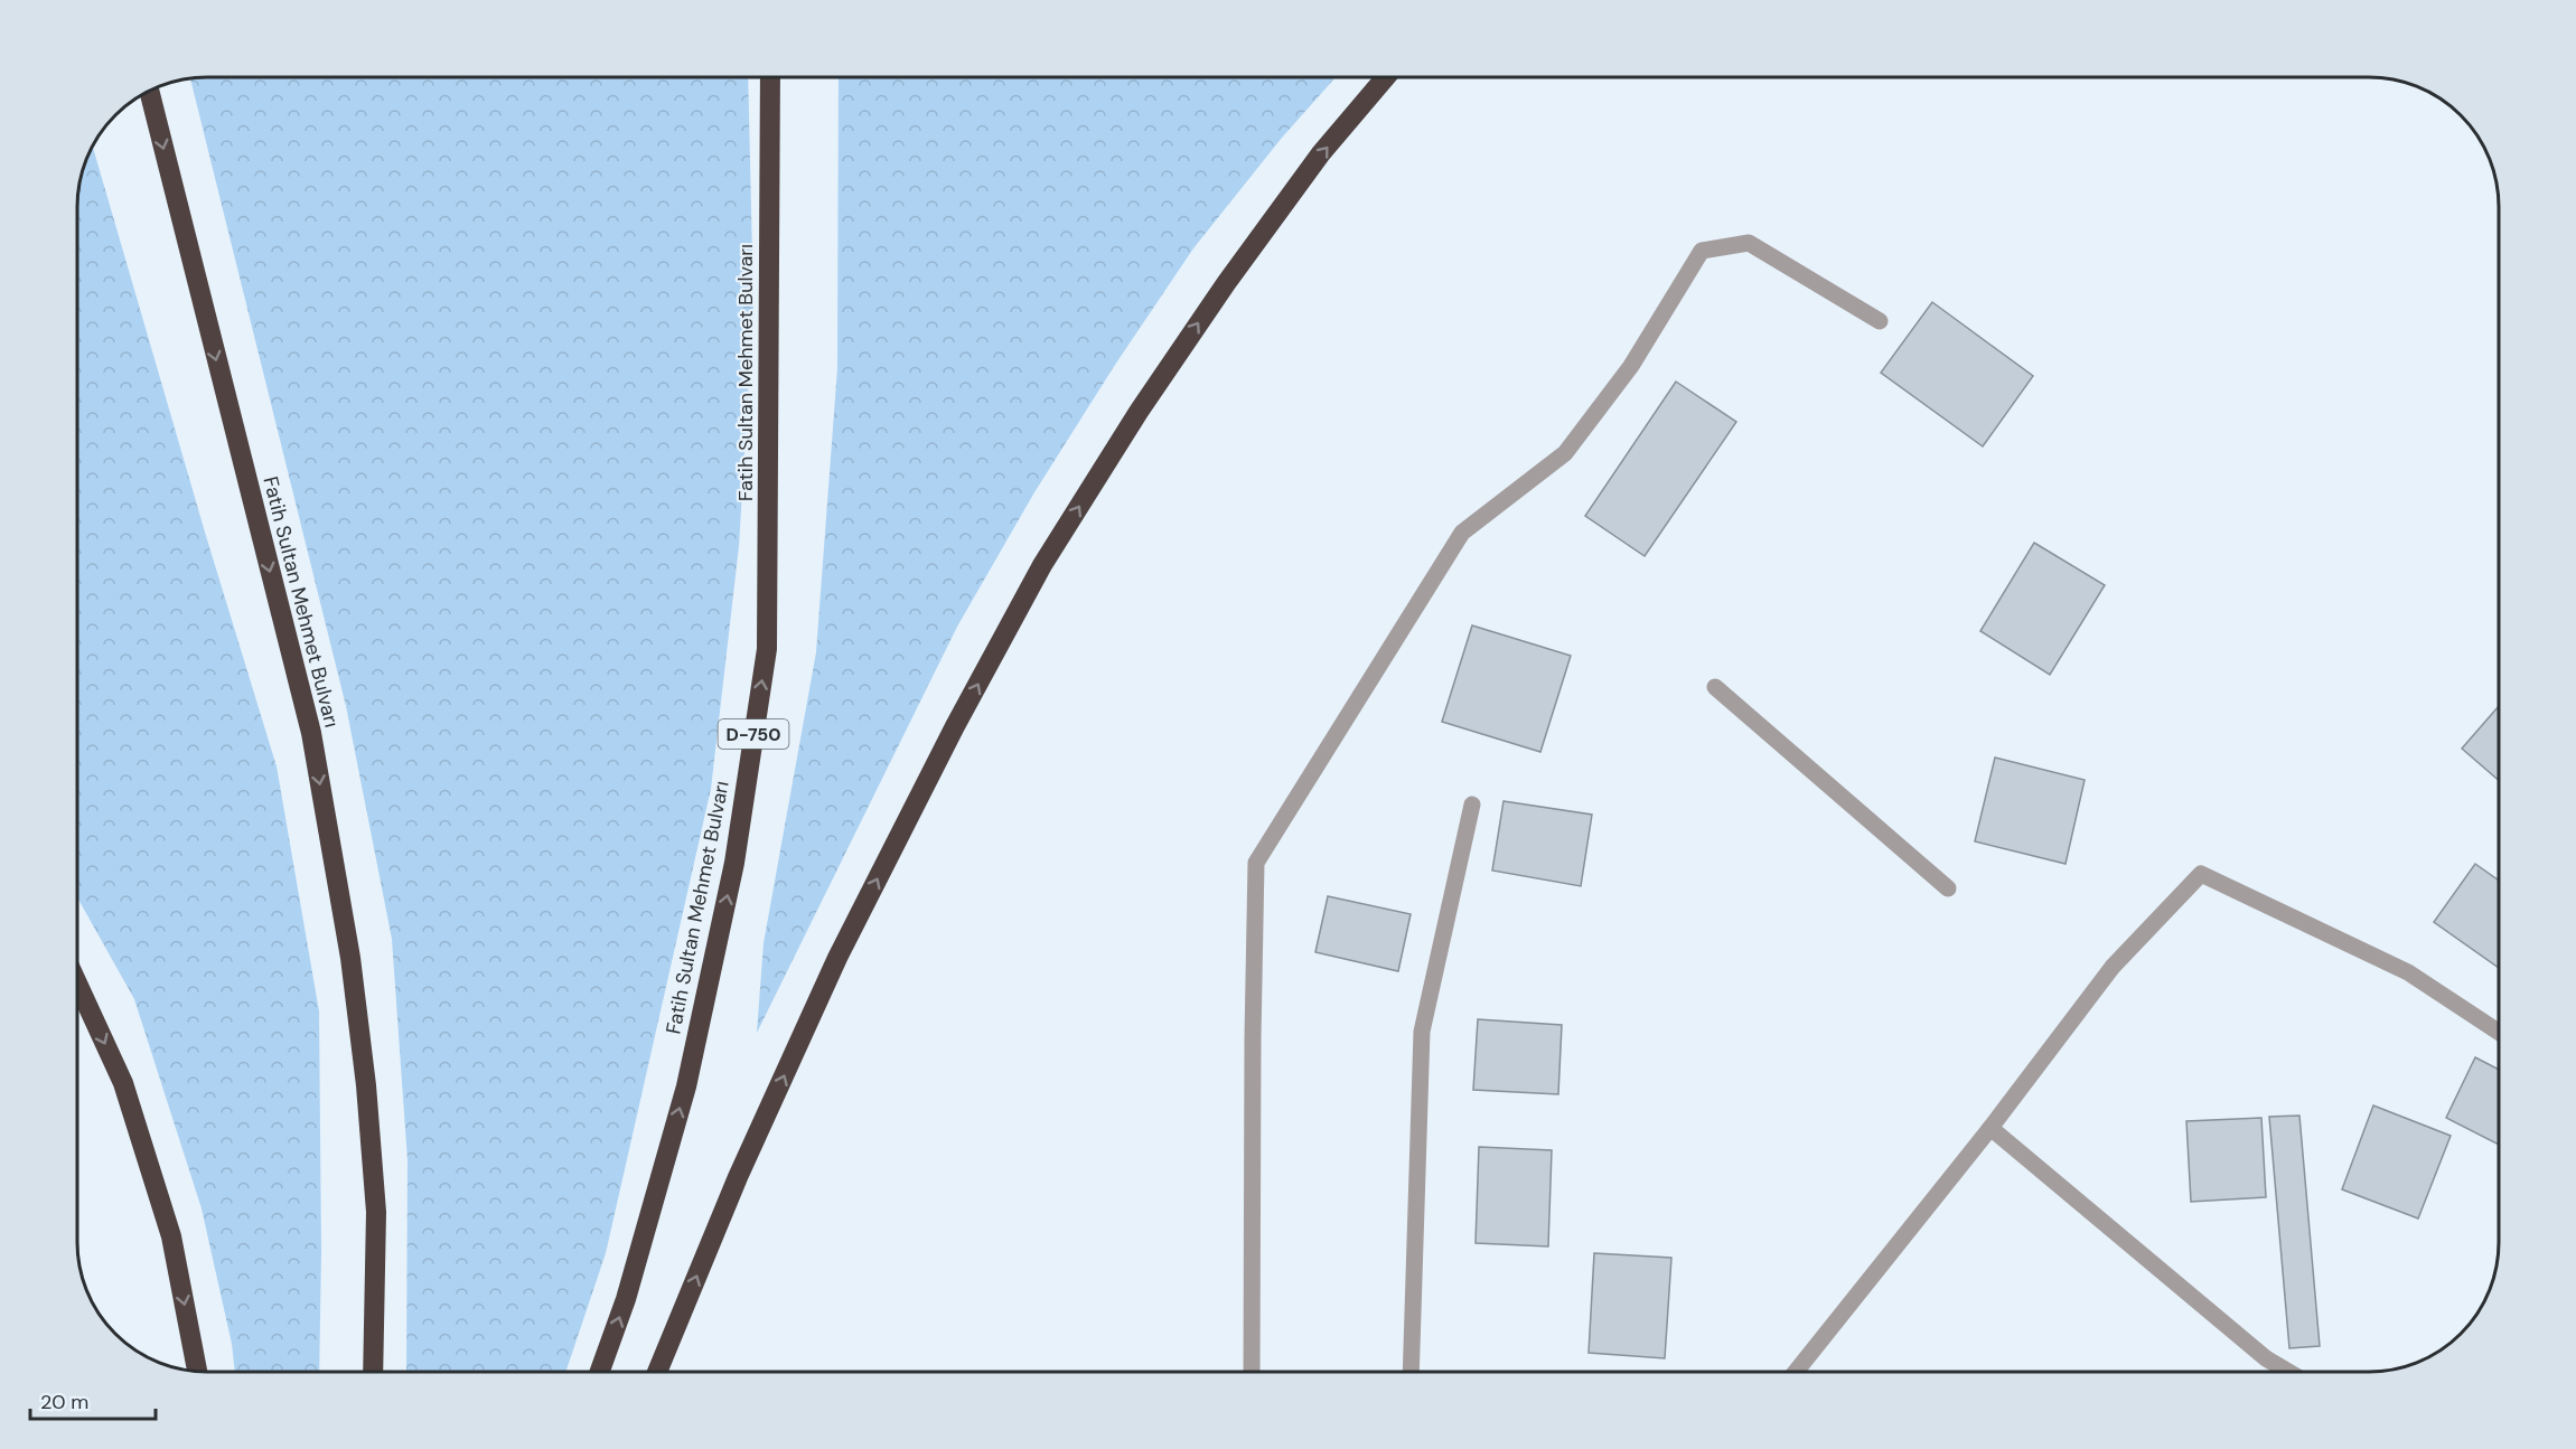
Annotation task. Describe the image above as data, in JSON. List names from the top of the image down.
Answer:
{
  "streets": {
    "highway": ["Fatih Sultan Mehmet Bulvarı", "D-750"]
  },
  "scale_bar": "20 m"
}
